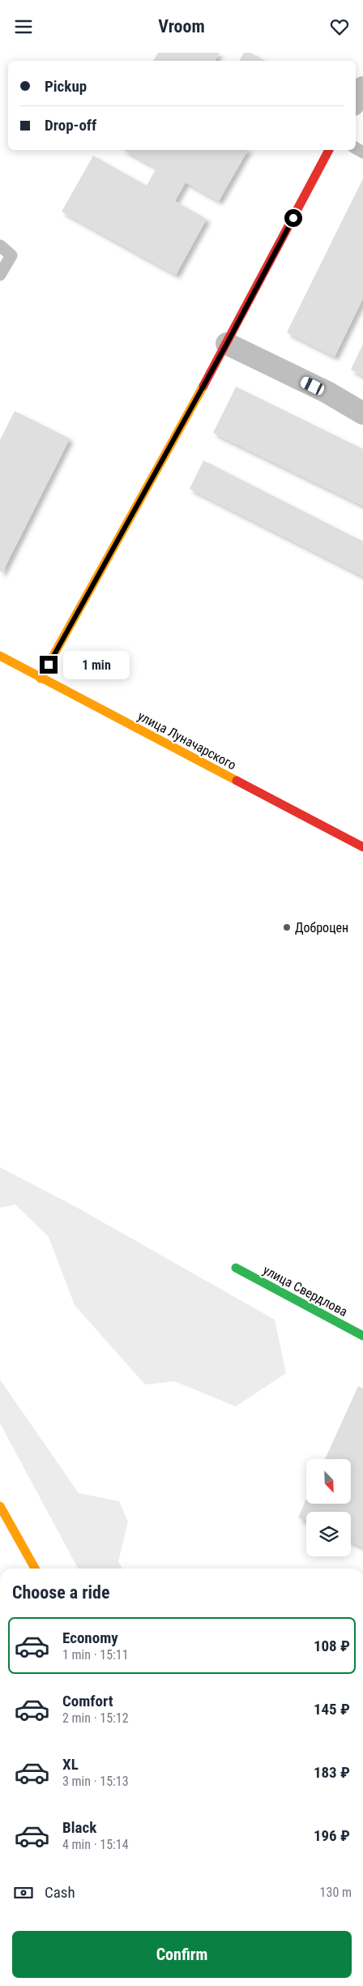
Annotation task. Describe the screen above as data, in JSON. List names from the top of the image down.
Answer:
{
  "streets": {
    "street": ["улица Луначарского", "улица Свердлова"]
  },
  "places": ["Доброцен"],
  "north": "bottom right",
  "page": {
    "header": "Vroom",
    "banner": ["Pickup", "Drop-off"],
    "bubble": "1 min",
    "heading": "Choose a ride",
    "list": [
      {
        "name": "Economy",
        "note": "1 min · 15:11",
        "value": "108 ₽"
      },
      {
        "name": "Comfort",
        "note": "2 min · 15:12",
        "value": "145 ₽"
      },
      {
        "name": "XL",
        "note": "3 min · 15:13",
        "value": "183 ₽"
      },
      {
        "name": "Black",
        "note": "4 min · 15:14",
        "value": "196 ₽"
      }
    ],
    "pay": ["Cash", "130 m"],
    "buttons": "Confirm"
  }
}
